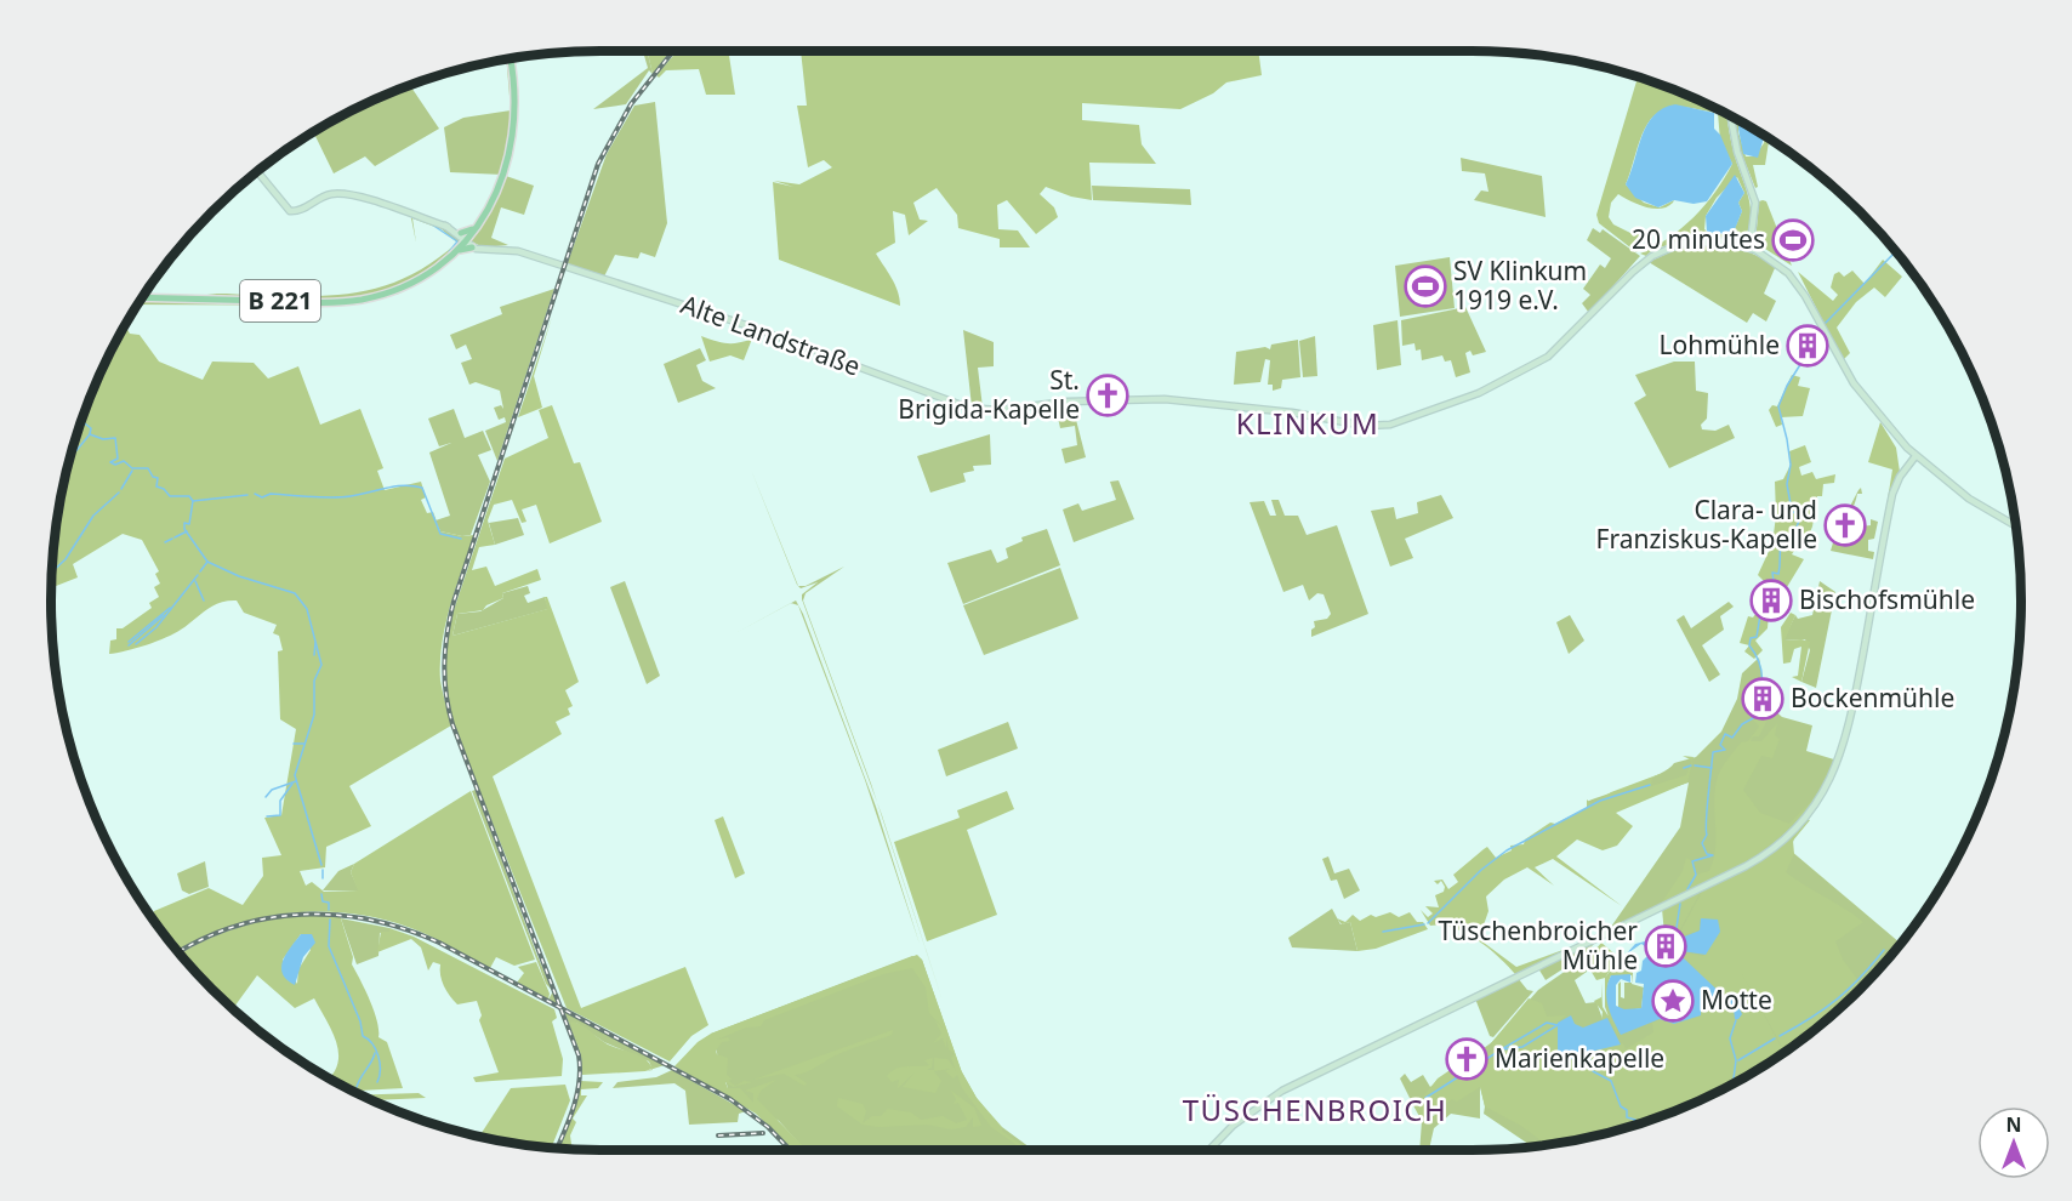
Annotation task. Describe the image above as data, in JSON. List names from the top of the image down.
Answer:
{
  "streets": {
    "main road": ["B 221", "Alte Landstraße"]
  },
  "crossings": [
    ["B 221", "Alte Landstraße"]
  ],
  "districts": ["KLINKUM", "TÜSCHENBROICH"],
  "places": {
    "sports": ["20 minutes", "SV Klinkum 1919 e.V."],
    "building": [
      "Lohmühle",
      "Bischofsmühle",
      "Bockenmühle",
      "Tüschenbroicher Mühle"
    ],
    "church": ["St. Brigida-Kapelle", "Clara- und Franziskus-Kapelle", "Marienkapelle"],
    "place": ["Motte"]
  },
  "north": "top"
}
